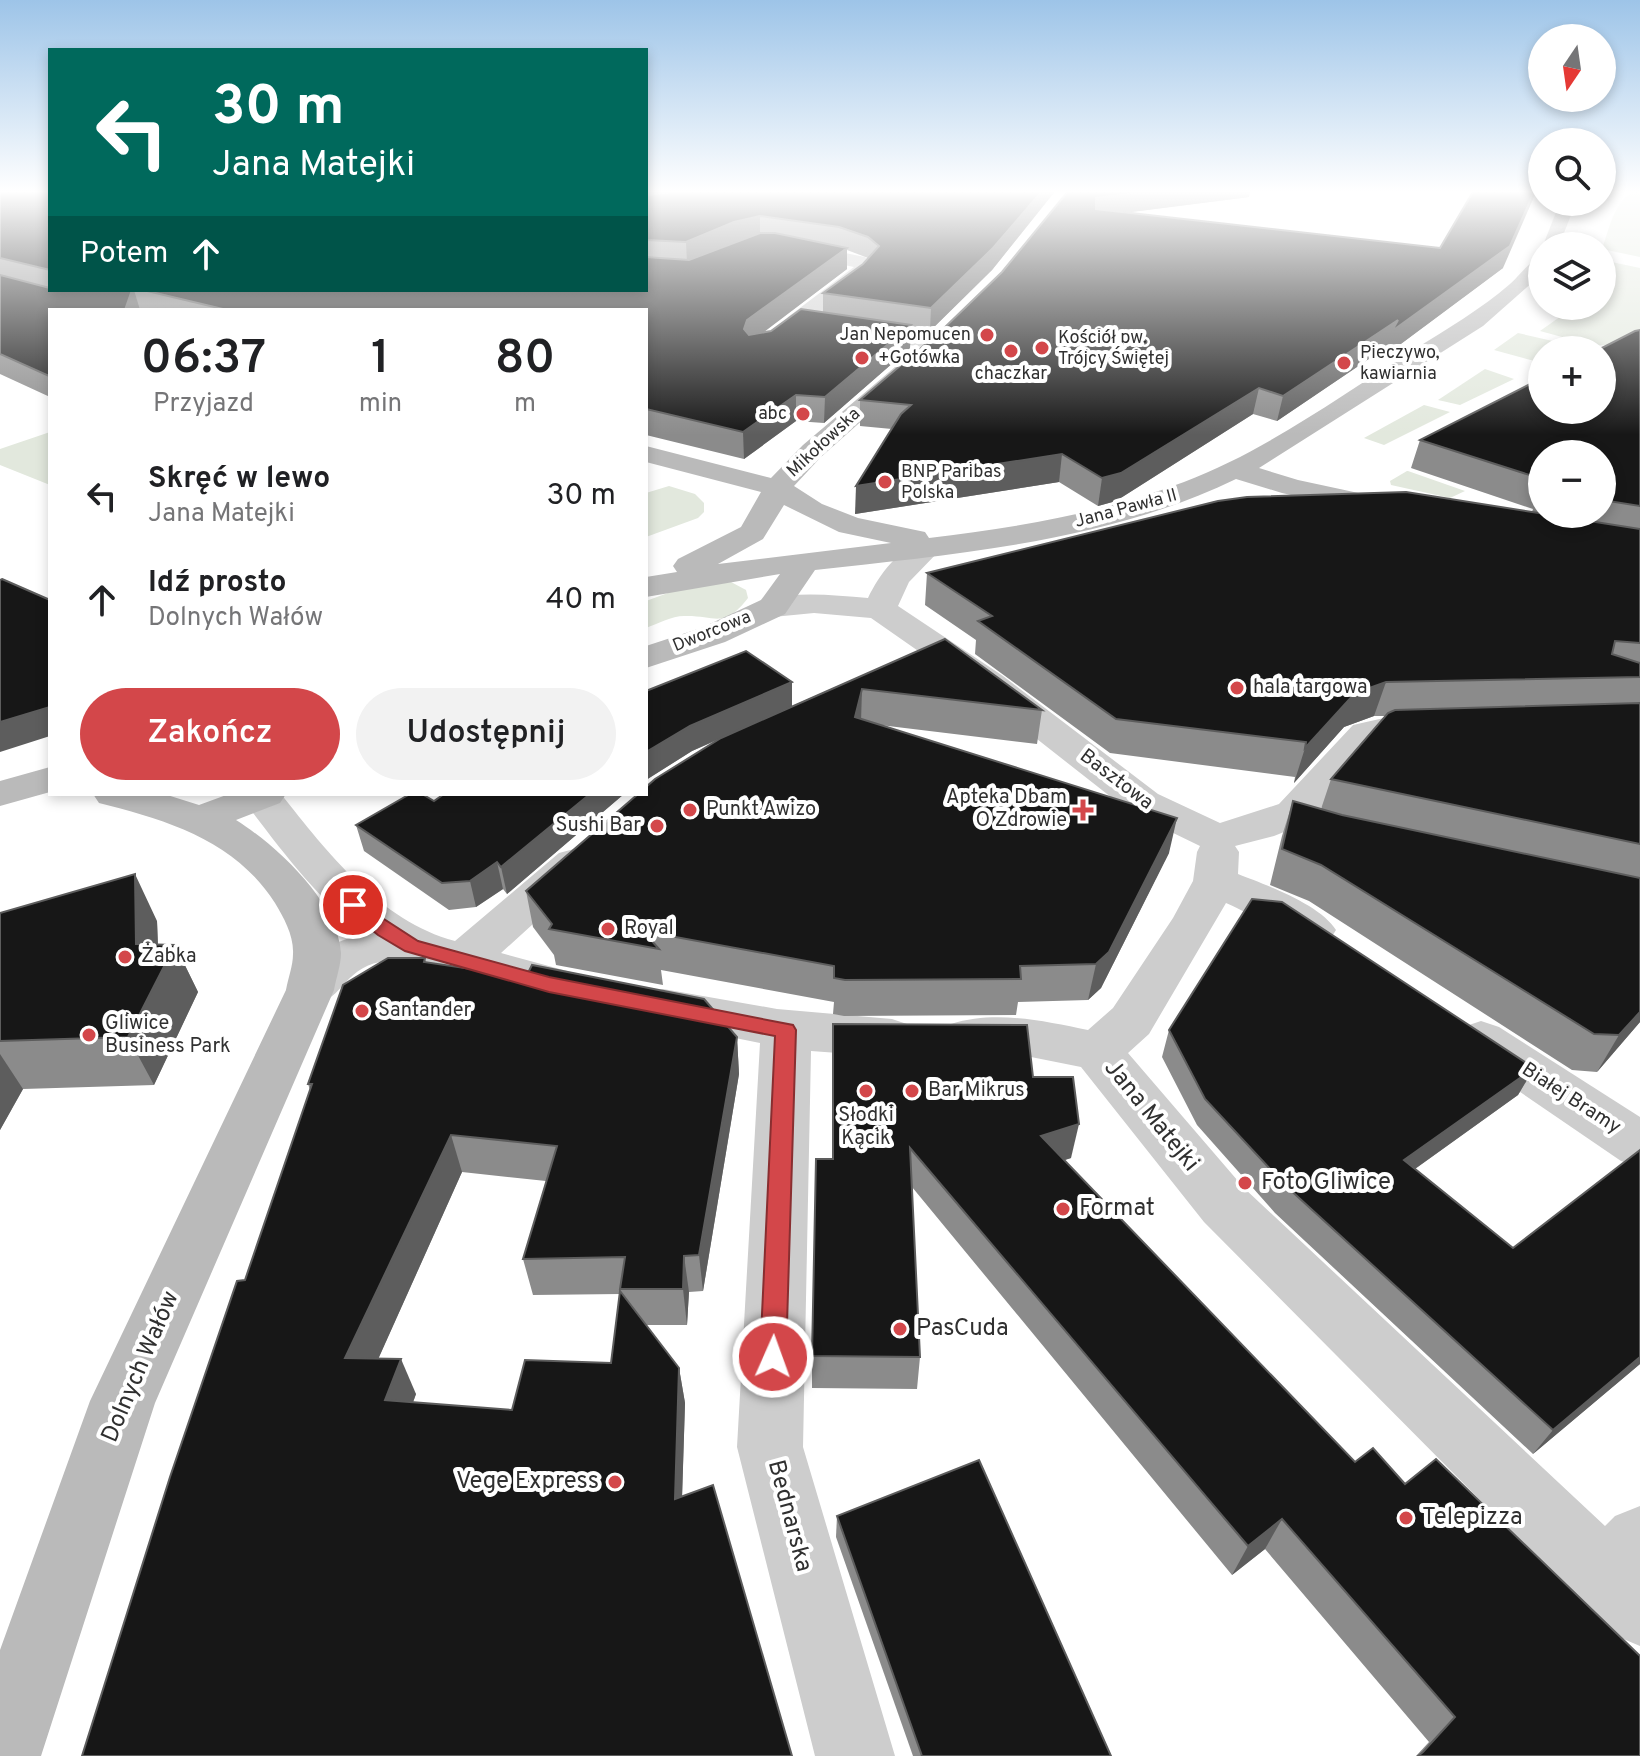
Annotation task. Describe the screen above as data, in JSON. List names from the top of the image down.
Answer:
{
  "streets": {
    "street": [
      "Mikołowska",
      "Jana Pawła II",
      "Dworcowa",
      "Basztowa",
      "Białej Bramy",
      "Jana Matejki",
      "Dolnych Wałów",
      "Bednarska"
    ]
  },
  "crossings": [
    ["Mikołowska", "Jana Pawła II"],
    ["Jana Pawła II", "Dworcowa"],
    ["Jana Matejki", "Dolnych Wałów"],
    ["Jana Matejki", "Bednarska"]
  ],
  "places": {
    "other": [
      "Jan Nepomucen",
      "Kościół pw. Trójcy Świętej",
      "chaczkar",
      "+Gotówka",
      "Pieczywo, kawiarnia",
      "abc",
      "BNP Paribas Polska",
      "hala targowa",
      "Punkt Awizo",
      "Sushi Bar",
      "Royal",
      "Żabka",
      "Santander",
      "Gliwice Business Park",
      "Słodki Kącik",
      "Bar Mikrus",
      "Foto Gliwice",
      "Format",
      "PasCuda",
      "Vege Express",
      "Telepizza"
    ],
    "health": ["Apteka Dbam O Zdrowie"]
  },
  "north": "bottom",
  "page": {
    "map_buttons": ["+", "−"],
    "turn": ["30 m", "Jana Matejki"],
    "then": "Potem",
    "eta": [
      "06:37",
      "Przyjazd",
      "1",
      "min",
      "80",
      "m"
    ],
    "list": [
      {
        "name": "Skręć w lewo",
        "note": "Jana Matejki",
        "value": "30 m"
      },
      {
        "name": "Idź prosto",
        "note": "Dolnych Wałów",
        "value": "40 m"
      }
    ],
    "buttons": ["Zakończ", "Udostępnij"]
  }
}
